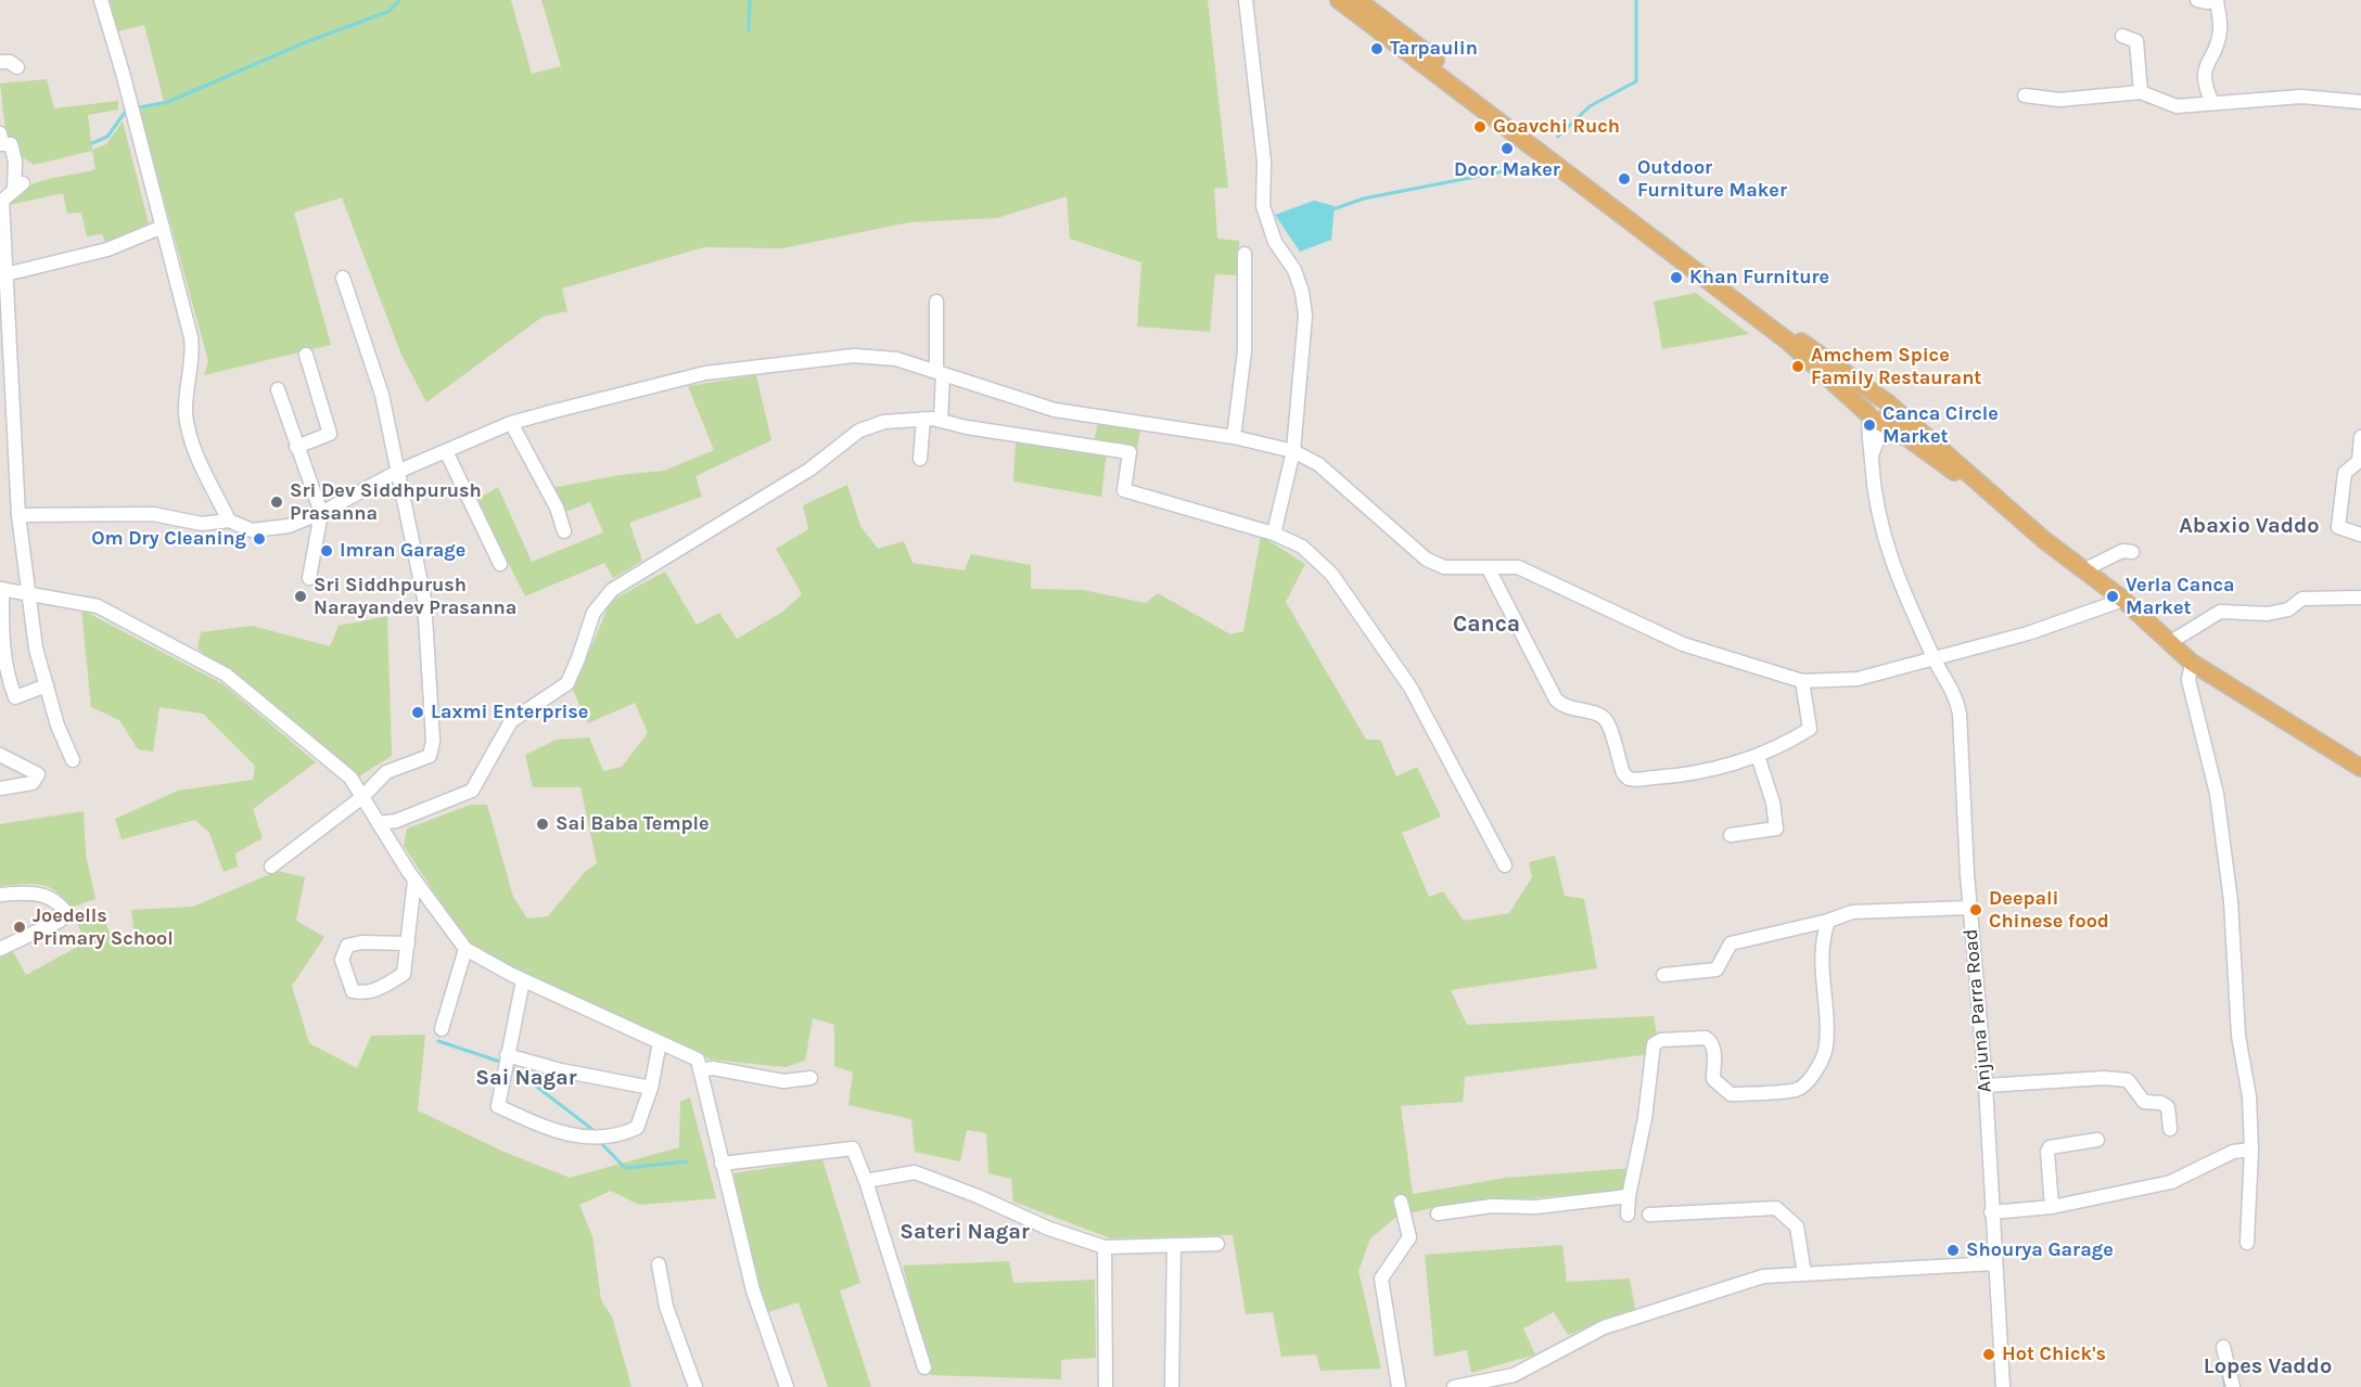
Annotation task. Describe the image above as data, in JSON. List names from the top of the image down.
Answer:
{
  "streets": {
    "street": ["Anjuna Parra Road"]
  },
  "districts": [
    "Abaxio Vaddo",
    "Canca",
    "Sai Nagar",
    "Sateri Nagar",
    "Lopes Vaddo"
  ],
  "places": [
    "Tarpaulin",
    "Goavchi Ruch",
    "Door Maker",
    "Outdoor Furniture Maker",
    "Khan Furniture",
    "Amchem Spice Family Restaurant",
    "Canca Circle Market",
    "Sri Dev Siddhpurush Prasanna",
    "Om Dry Cleaning",
    "Imran Garage",
    "Sri Siddhpurush Narayandev Prasanna",
    "Verla Canca Market",
    "Laxmi Enterprise",
    "Sai Baba Temple",
    "Deepali Chinese food",
    "Joedells Primary School",
    "Shourya Garage",
    "Hot Chick's"
  ]
}
